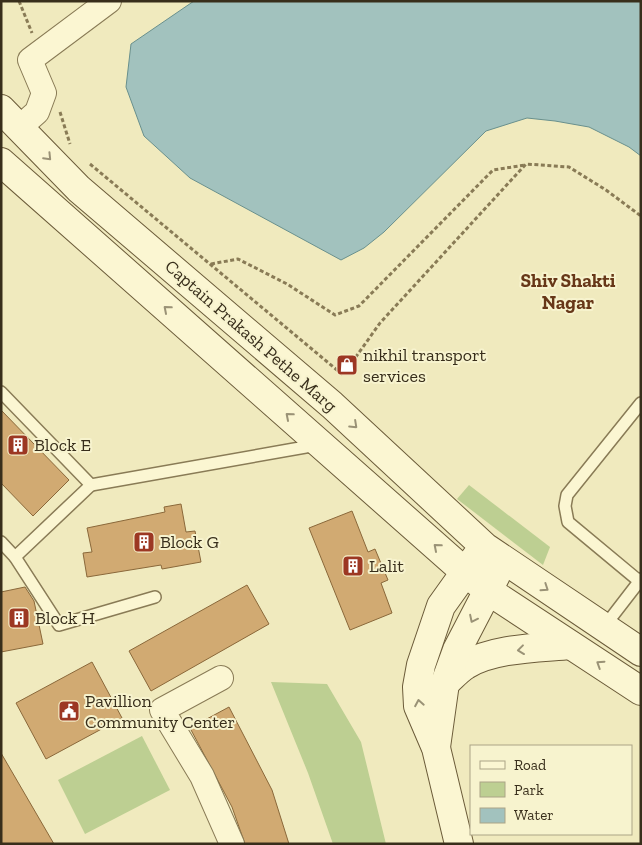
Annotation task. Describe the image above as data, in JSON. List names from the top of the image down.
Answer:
{
  "streets": {
    "main road": ["Captain Prakash Pethe Marg"]
  },
  "districts": ["Shiv Shakti Nagar"],
  "places": {
    "shop": ["nikhil transport services"],
    "building": [
      "Block E",
      "Block G",
      "Lalit",
      "Block H"
    ],
    "public building": ["Pavillion Community Center"]
  },
  "legend": ["Road", "Park", "Water"]
}
